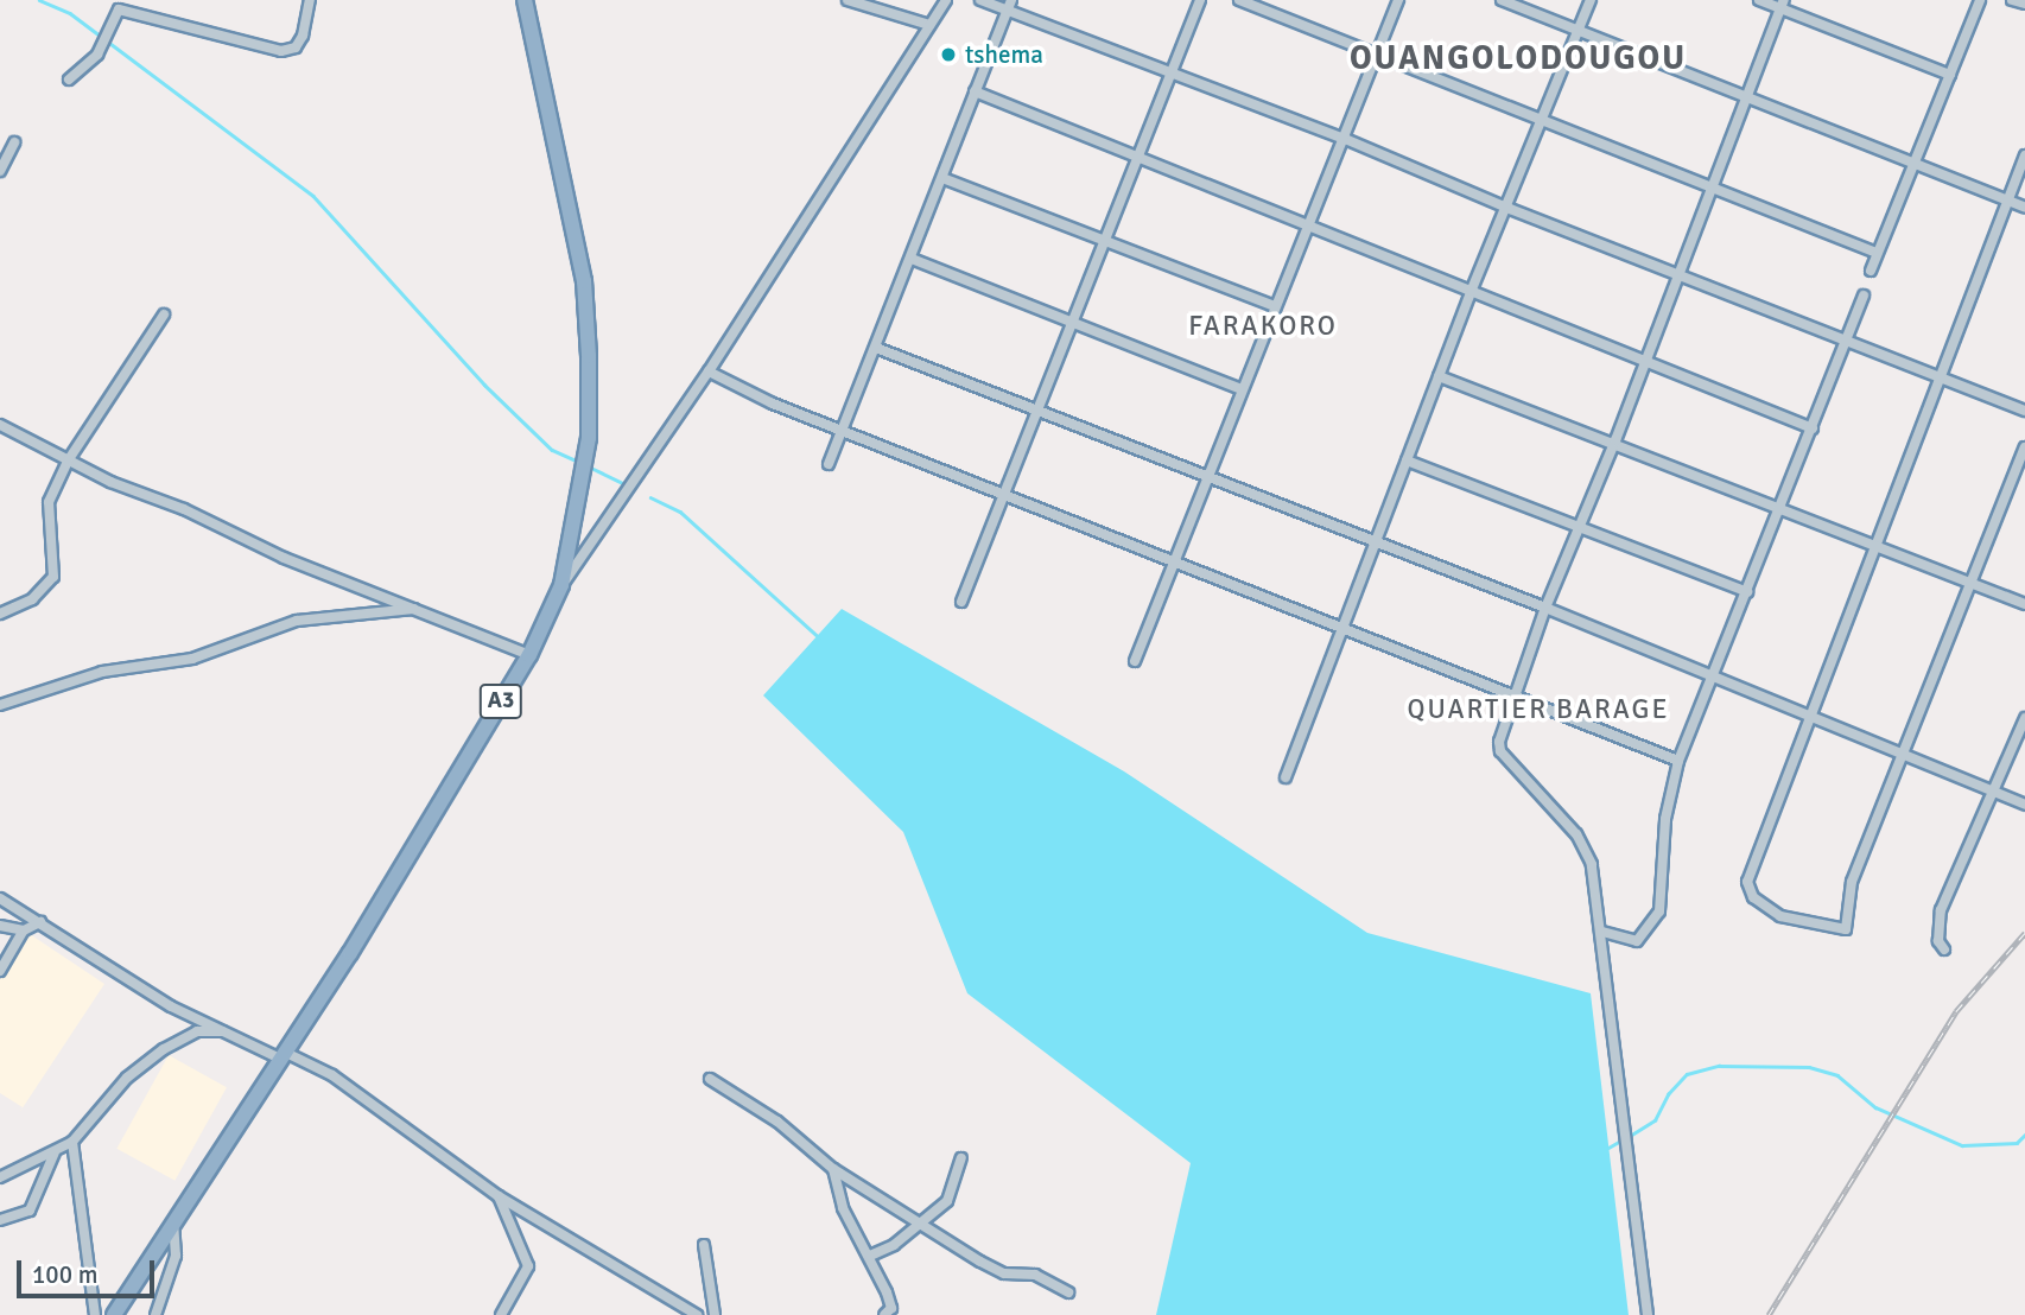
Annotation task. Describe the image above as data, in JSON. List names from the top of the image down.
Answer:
{
  "streets": {
    "highway": ["A3"]
  },
  "districts": ["OUANGOLODOUGOU", "FARAKORO", "QUARTIER BARAGE"],
  "places": ["tshema"],
  "scale_bar": "100 m"
}
